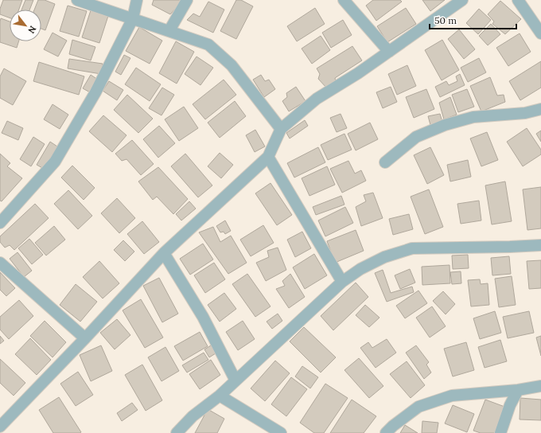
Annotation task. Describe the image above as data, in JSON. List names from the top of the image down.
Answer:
{
  "scale_bar": "50 m",
  "north": "bottom right"
}
